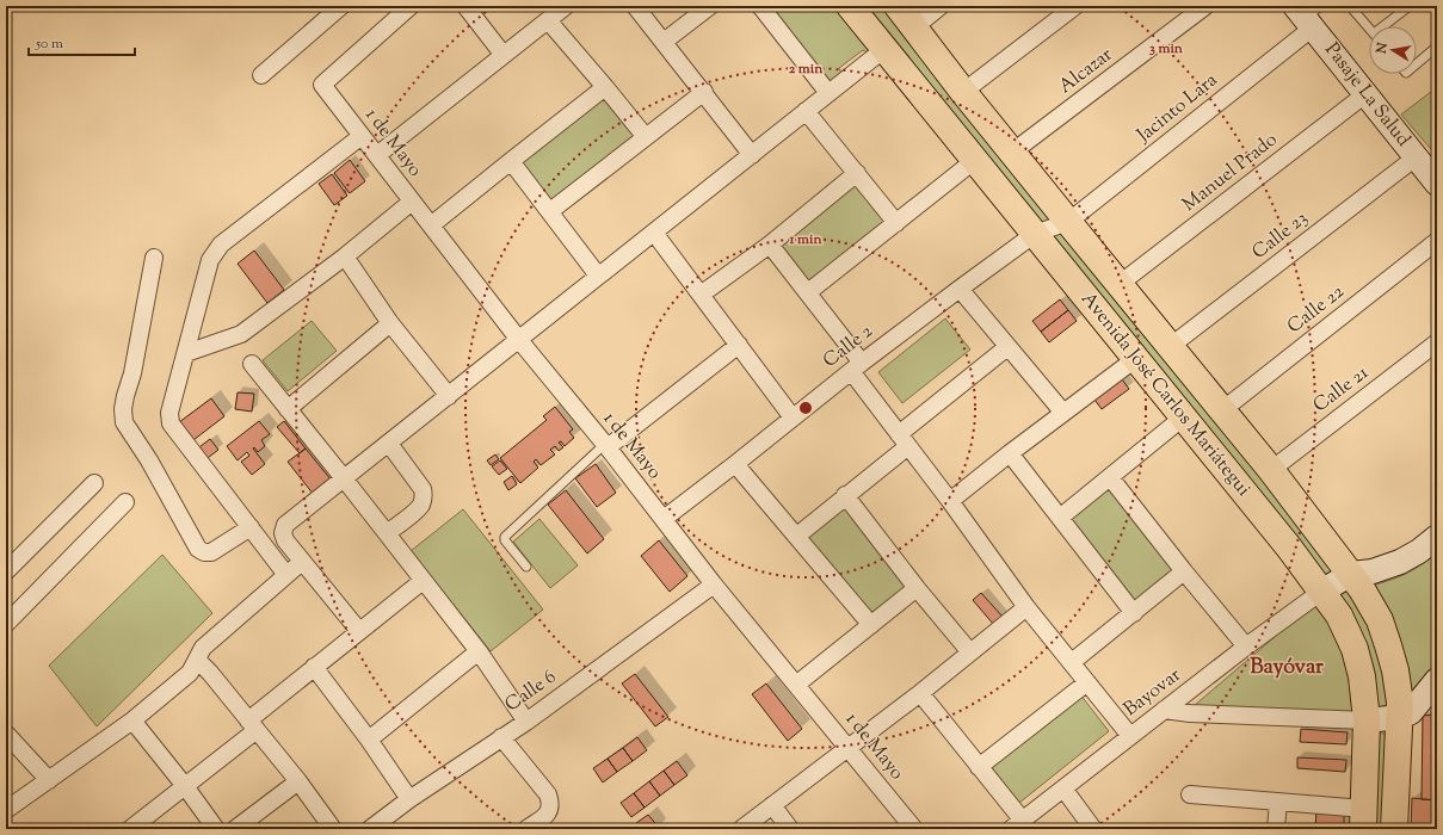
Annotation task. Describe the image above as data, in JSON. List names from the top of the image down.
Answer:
{
  "streets": {
    "main road": ["Pasaje La Salud", "Avenida José Carlos Mariátegui"],
    "street": [
      "Alcazar",
      "Jacinto Lara",
      "1 de Mayo",
      "Manuel Prado",
      "Calle 23",
      "Calle 22",
      "Calle 2",
      "Calle 21",
      "Calle 6",
      "Bayovar"
    ]
  },
  "crossings": [
    ["Alcazar", "Avenida José Carlos Mariátegui"],
    ["Pasaje La Salud", "Jacinto Lara"],
    ["Pasaje La Salud", "Manuel Prado"],
    ["Pasaje La Salud", "Calle 23"],
    ["Jacinto Lara", "Calle 2"],
    ["Jacinto Lara", "Avenida José Carlos Mariátegui"],
    ["1 de Mayo", "Calle 2"],
    ["1 de Mayo", "Calle 6"],
    ["Manuel Prado", "Avenida José Carlos Mariátegui"],
    ["Calle 23", "Avenida José Carlos Mariátegui"],
    ["Calle 22", "Avenida José Carlos Mariátegui"],
    ["Calle 2", "Avenida José Carlos Mariátegui"],
    ["Calle 21", "Avenida José Carlos Mariátegui"],
    ["Avenida José Carlos Mariátegui", "Bayovar"]
  ],
  "districts": ["Bayóvar"],
  "scale_bar": "50 m",
  "north": "left",
  "rings": ["3 min", "2 min", "1 min"]
}
